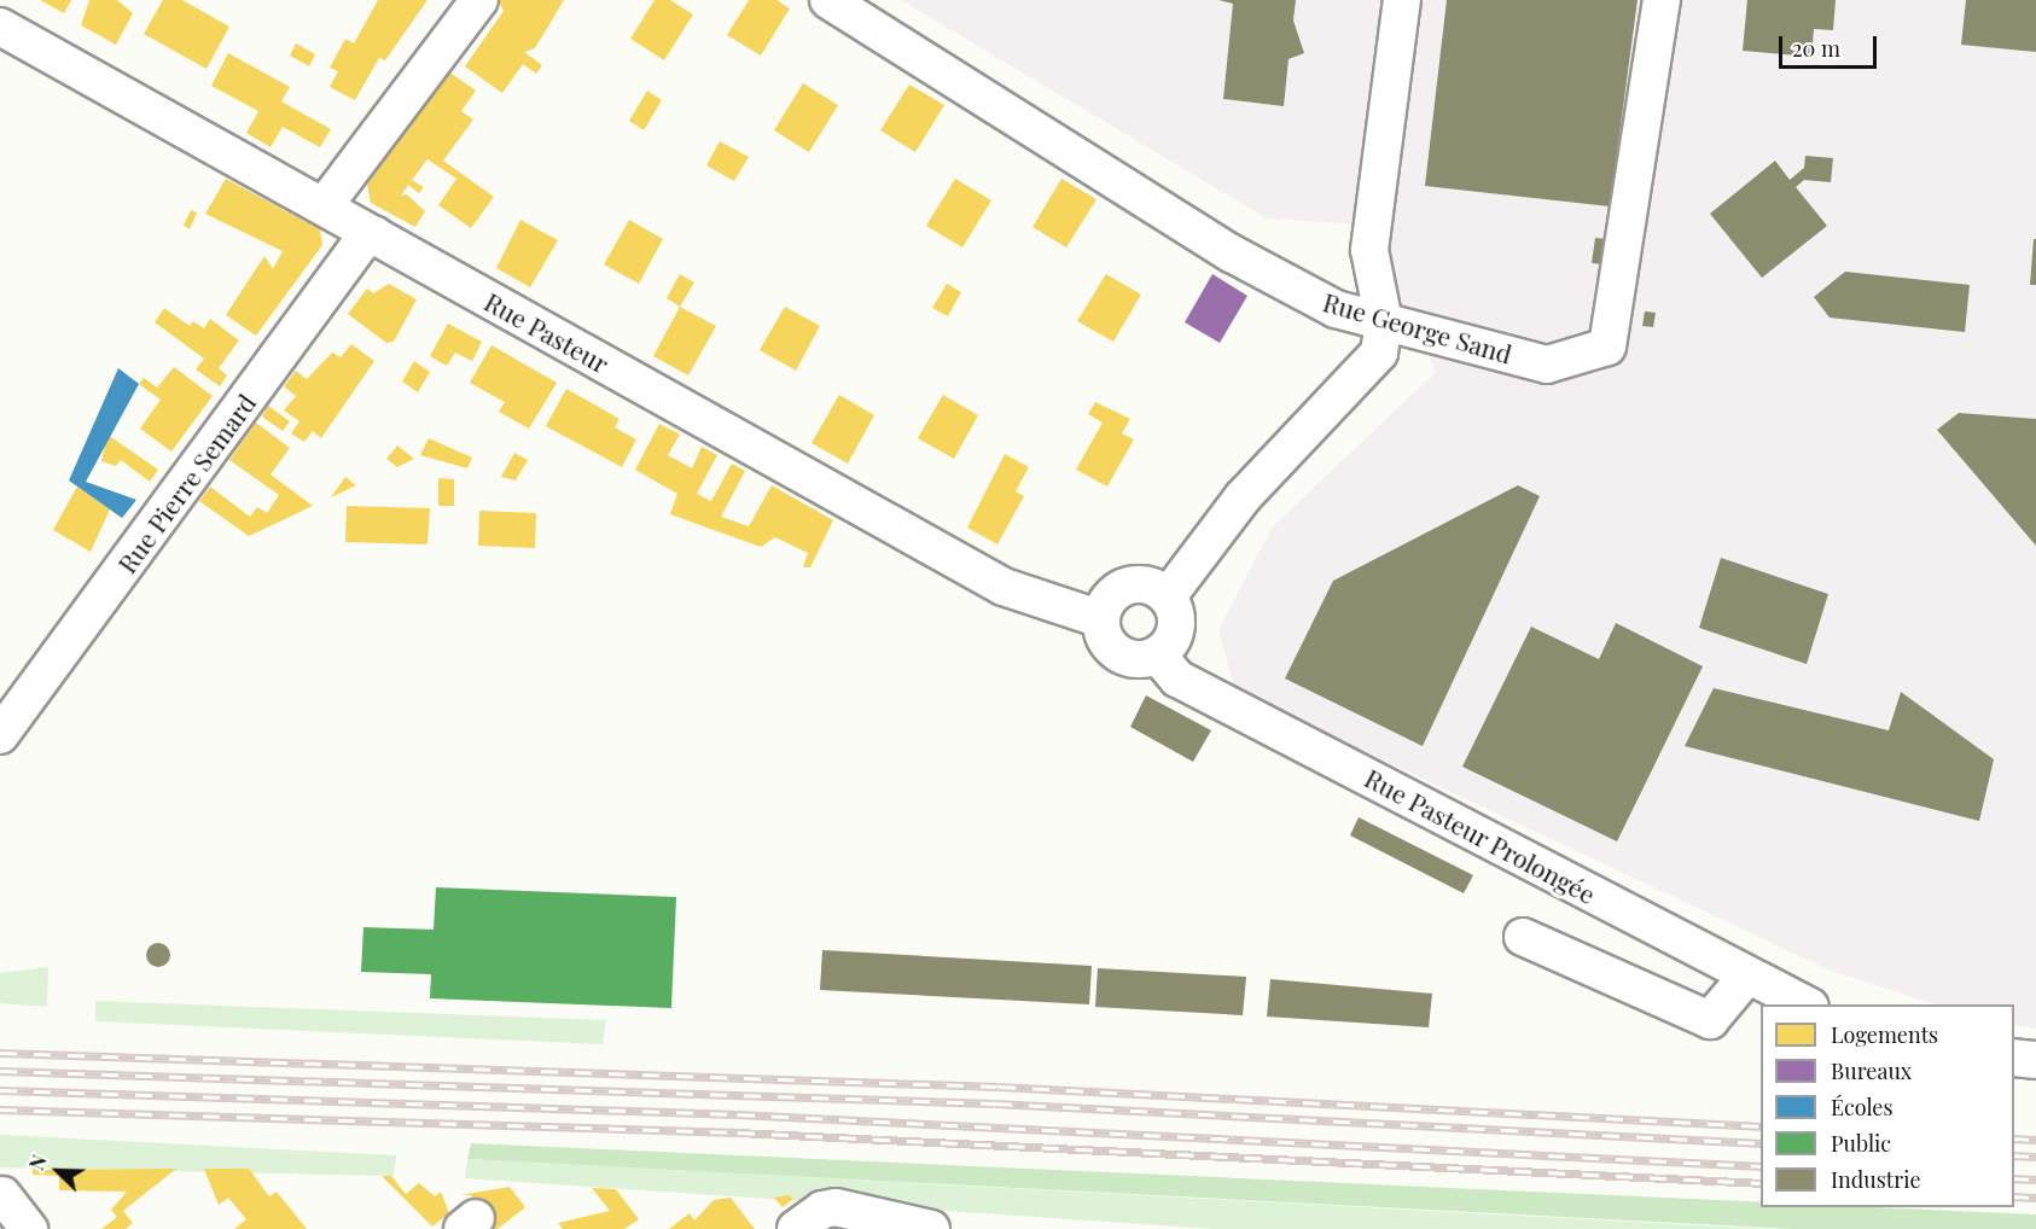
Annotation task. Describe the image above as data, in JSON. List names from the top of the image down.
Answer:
{
  "streets": {
    "street": [
      "Rue George Sand",
      "Rue Pasteur",
      "Rue Pierre Semard",
      "Rue Pasteur Prolongée"
    ]
  },
  "crossings": [
    ["Rue Pasteur", "Rue Pierre Semard"],
    ["Rue Pasteur", "Rue Pasteur Prolongée"]
  ],
  "legend": [
    "Logements",
    "Bureaux",
    "Écoles",
    "Public",
    "Industrie"
  ],
  "scale_bar": "20 m",
  "north": "top left"
}
